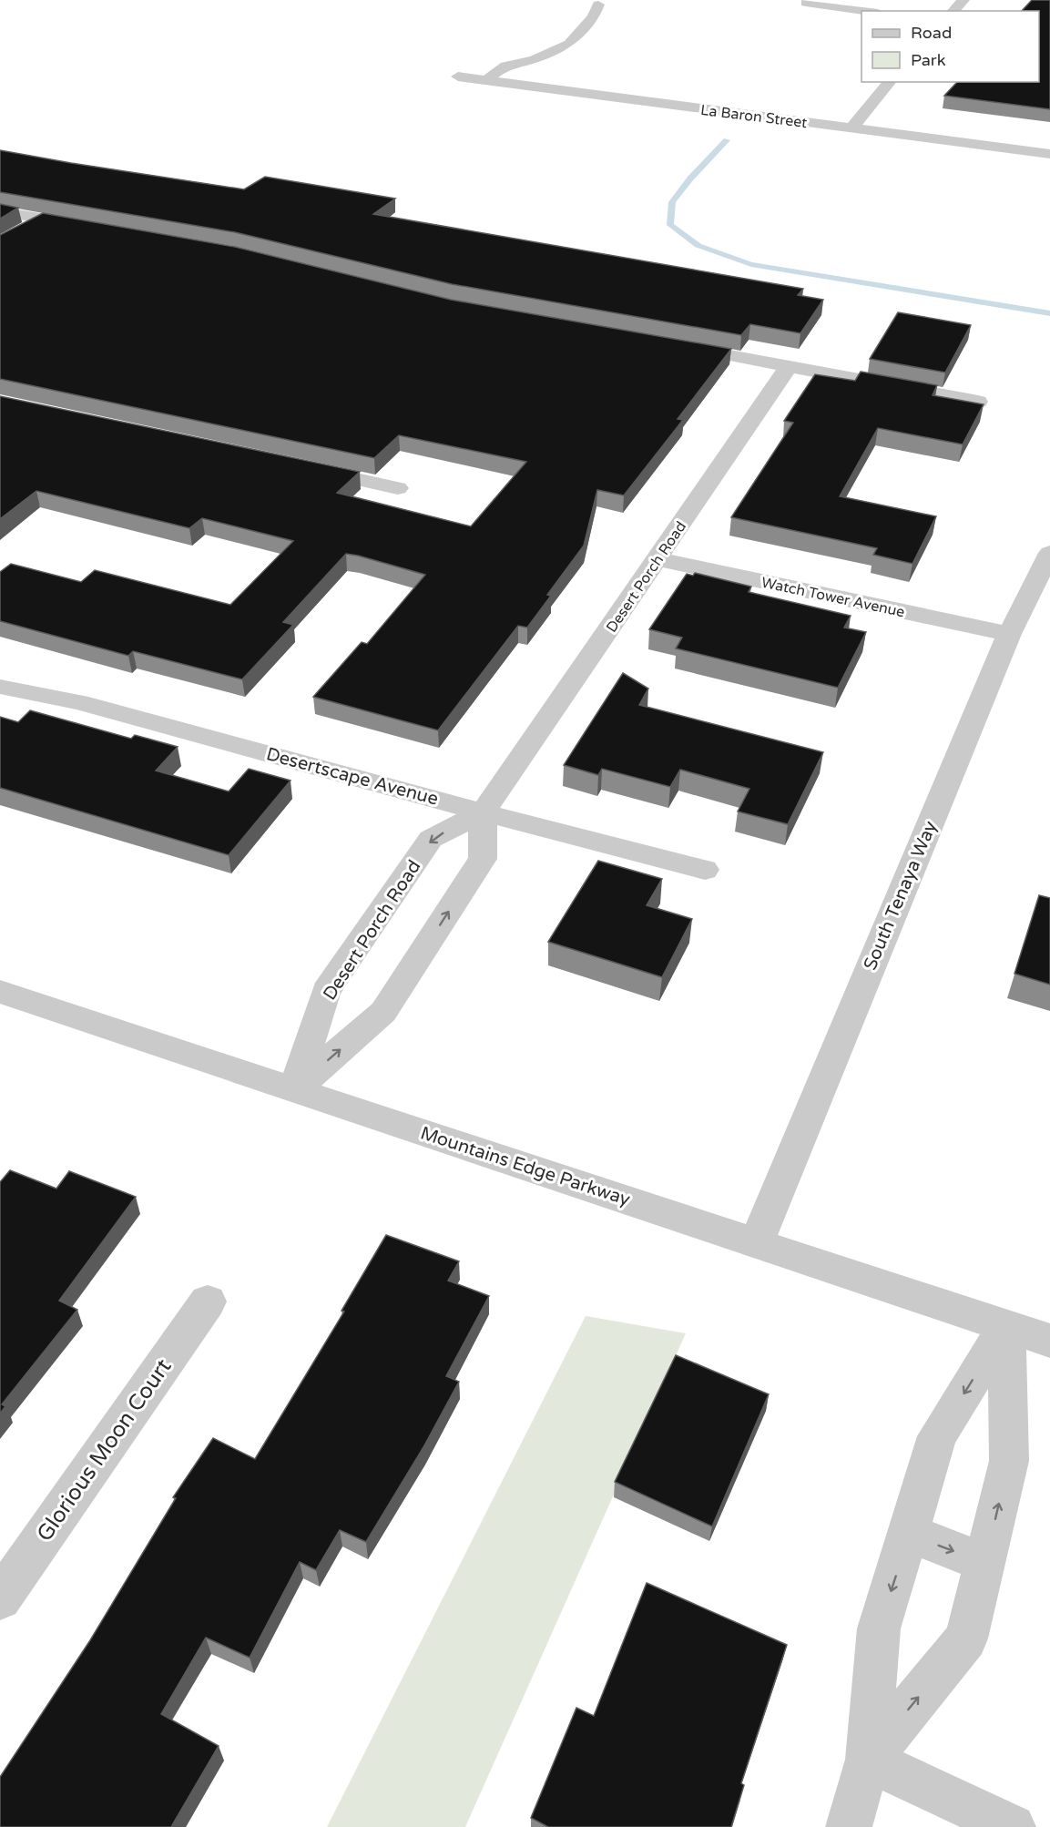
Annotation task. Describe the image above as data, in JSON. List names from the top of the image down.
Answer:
{
  "streets": {
    "street": [
      "La Baron Street",
      "Desert Porch Road",
      "Watch Tower Avenue",
      "Desertscape Avenue",
      "South Tenaya Way",
      "Mountains Edge Parkway",
      "Glorious Moon Court"
    ]
  },
  "crossings": [
    ["Desert Porch Road", "Watch Tower Avenue"],
    ["Desert Porch Road", "Desertscape Avenue"],
    ["Desert Porch Road", "Mountains Edge Parkway"],
    ["Watch Tower Avenue", "South Tenaya Way"],
    ["South Tenaya Way", "Mountains Edge Parkway"]
  ],
  "legend": ["Road", "Park"]
}
